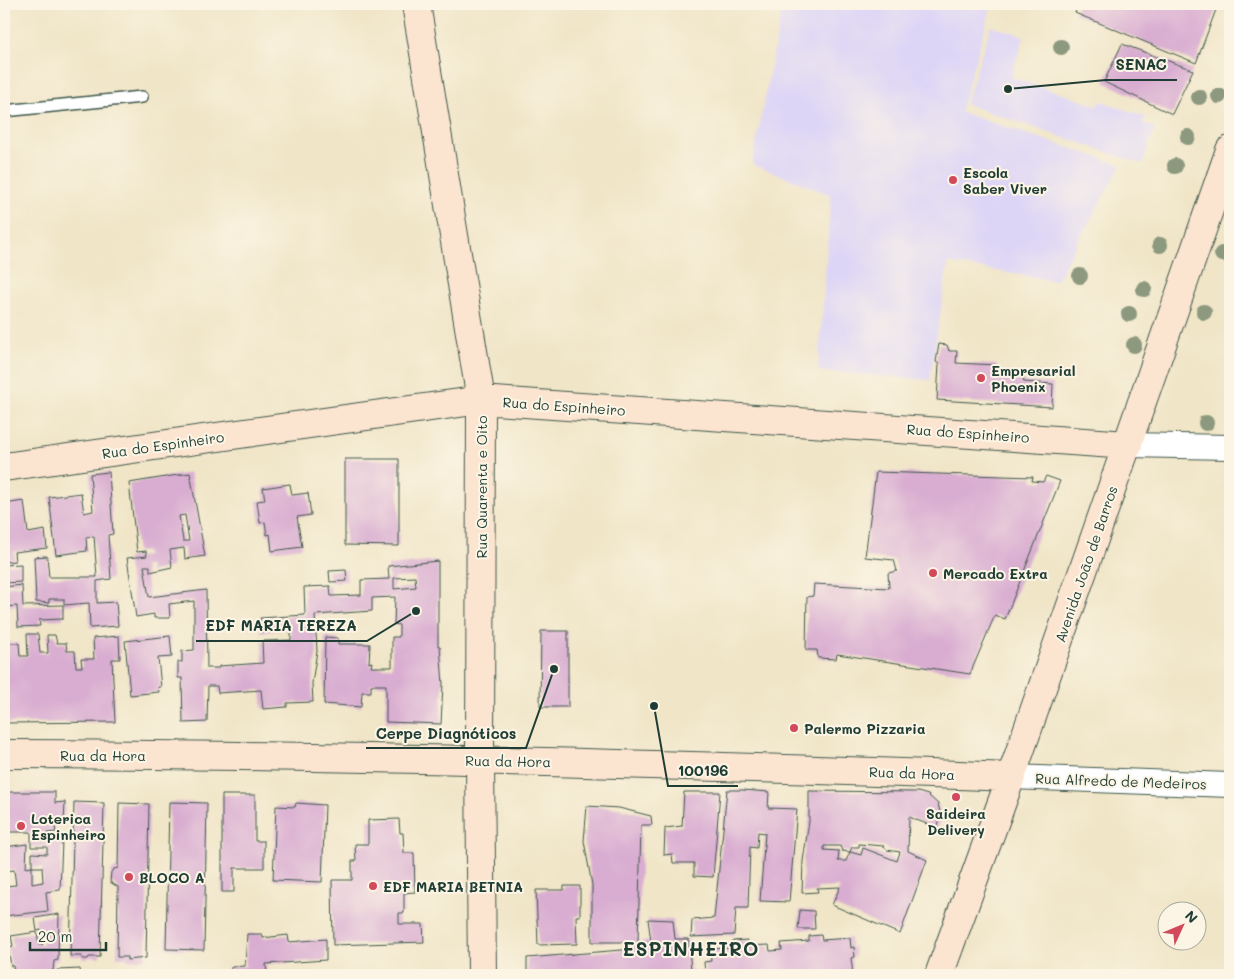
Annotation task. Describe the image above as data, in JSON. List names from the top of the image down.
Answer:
{
  "streets": {
    "street": [
      "Rua do Espinheiro",
      "Rua Quarenta e Oito",
      "Avenida João de Barros",
      "Rua da Hora",
      "Rua Alfredo de Medeiros"
    ]
  },
  "crossings": [
    ["Rua do Espinheiro", "Rua Quarenta e Oito"],
    ["Rua do Espinheiro", "Avenida João de Barros"],
    ["Rua Quarenta e Oito", "Rua da Hora"],
    ["Avenida João de Barros", "Rua da Hora"],
    ["Avenida João de Barros", "Rua Alfredo de Medeiros"],
    ["Rua da Hora", "Rua Alfredo de Medeiros"]
  ],
  "districts": ["ESPINHEIRO"],
  "places": [
    "SENAC",
    "Escola Saber Viver",
    "Empresarial Phoenix",
    "Mercado Extra",
    "EDF MARIA TEREZA",
    "Cerpe Diagnóticos",
    "100196",
    "Palermo Pizzaria",
    "Saideira Delivery",
    "Loterica Espinheiro",
    "BLOCO A",
    "EDF MARIA BETNIA"
  ],
  "scale_bar": "20 m",
  "north": "top right"
}
